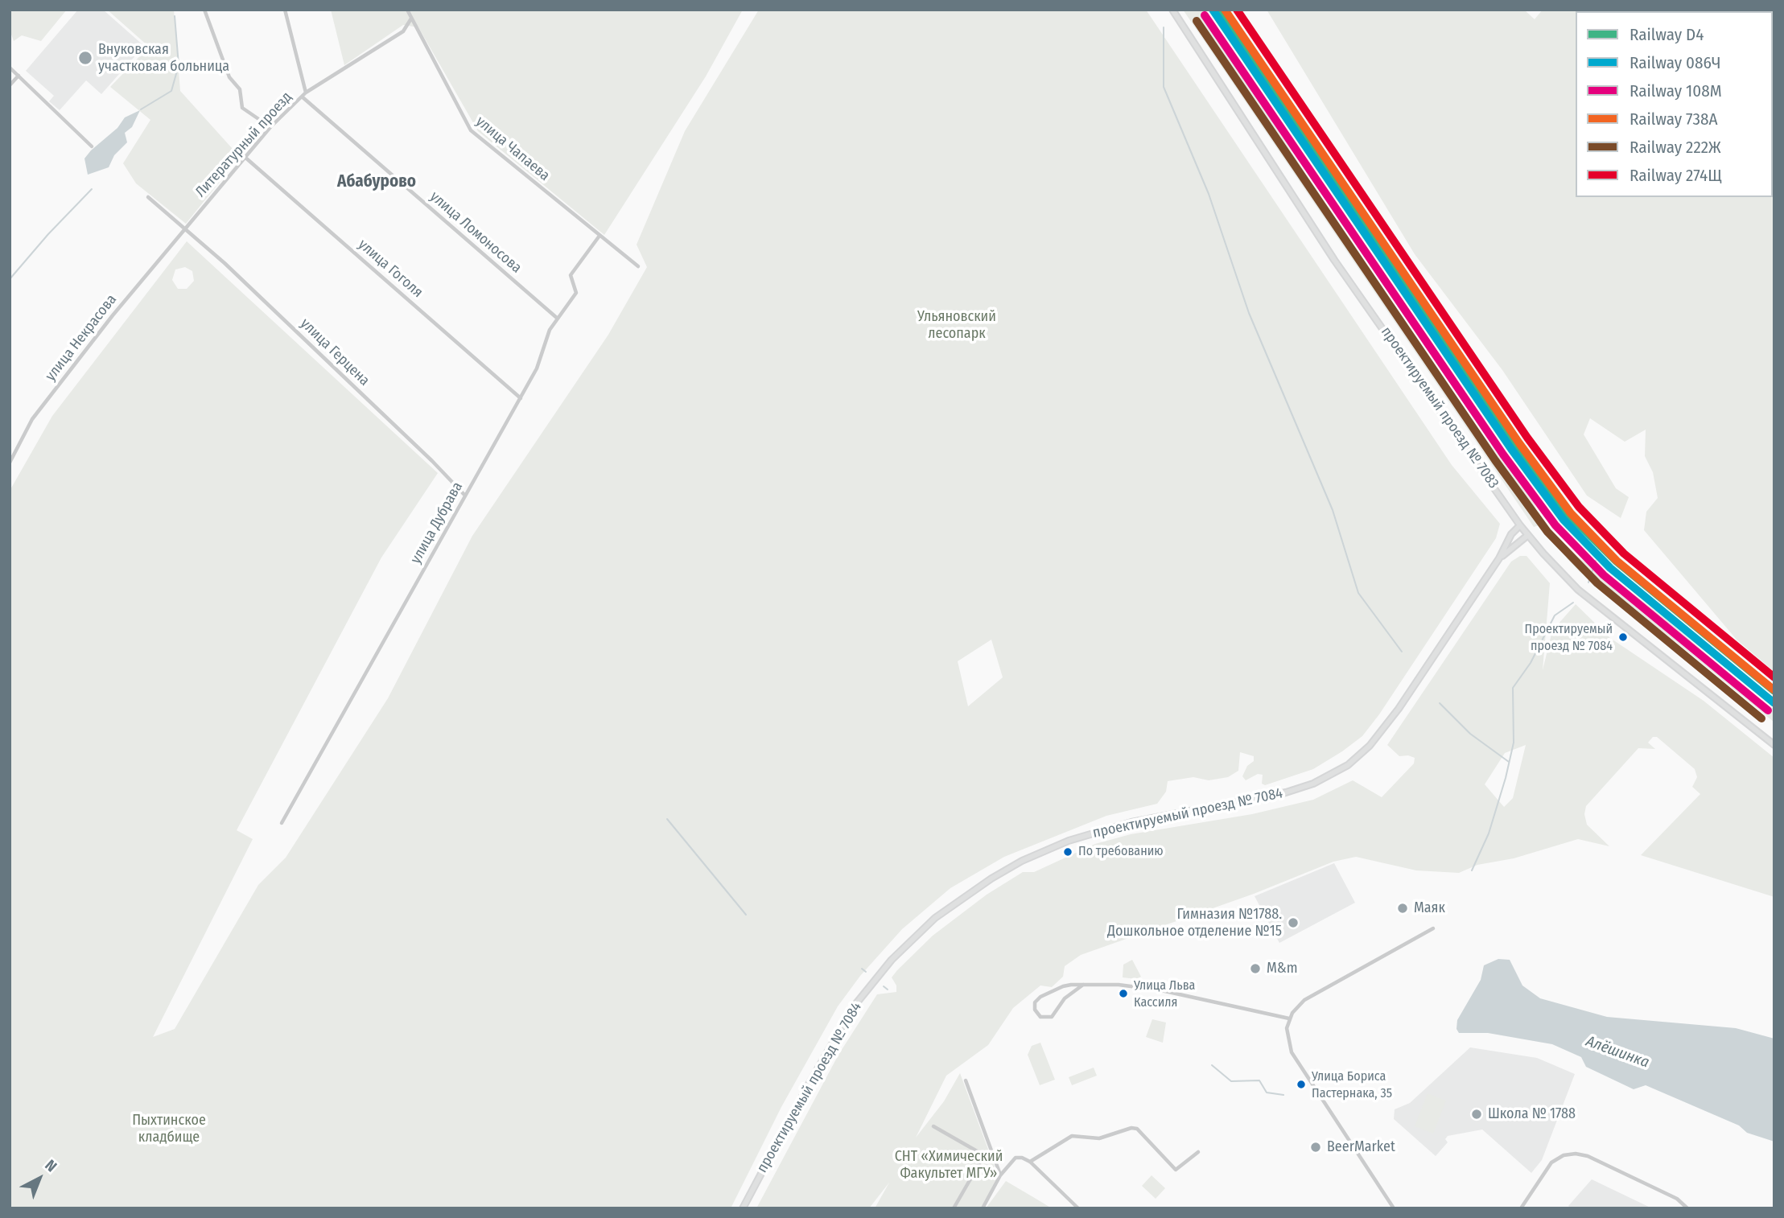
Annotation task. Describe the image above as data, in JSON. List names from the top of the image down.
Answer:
{
  "streets": {
    "street": [
      "Литературный проезд",
      "улица Чапаева",
      "улица Ломоносова",
      "улица Гоголя",
      "улица Некрасова",
      "улица Герцена",
      "проектируемый проезд № 7083",
      "улица Дубрава",
      "проектируемый проезд № 7084"
    ]
  },
  "crossings": [
    ["Литературный проезд", "улица Чапаева"],
    ["Литературный проезд", "улица Ломоносова"],
    ["Литературный проезд", "улица Гоголя"],
    ["Литературный проезд", "улица Некрасова"],
    ["Литературный проезд", "улица Герцена"],
    ["улица Чапаева", "улица Дубрава"],
    ["улица Ломоносова", "улица Дубрава"],
    ["улица Гоголя", "улица Дубрава"],
    ["улица Герцена", "улица Дубрава"],
    ["проектируемый проезд № 7083", "проектируемый проезд № 7084"]
  ],
  "districts": ["Абабурово"],
  "water": ["Алёшинка"],
  "parks": ["Ульяновский лесопарк", "Пыхтинское кладбище", "СНТ «Химический Факультет МГУ»"],
  "places": [
    "Внуковская участковая больница",
    "Проектируемый проезд № 7084",
    "По требованию",
    "Маяк",
    "Гимназия №1788. Дошкольное отделение №15",
    "M&m",
    "Улица Льва Кассиля",
    "Улица Бориса Пастернака, 35",
    "Школа № 1788",
    "BeerMarket"
  ],
  "lines": [
    "rail line D4",
    "rail line 086Ч",
    "rail line 738А",
    "rail line 274Щ",
    "rail line 108М",
    "rail line 222Ж"
  ],
  "legend": [
    "Railway D4",
    "Railway 086Ч",
    "Railway 108М",
    "Railway 738А",
    "Railway 222Ж",
    "Railway 274Щ"
  ],
  "north": "top right"
}
